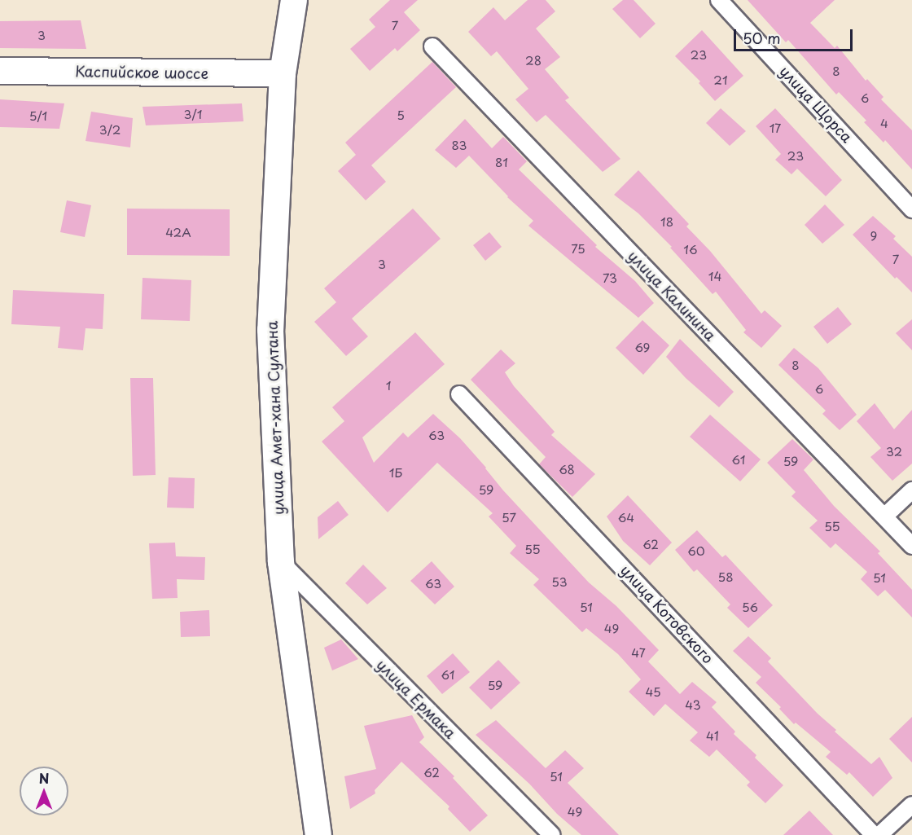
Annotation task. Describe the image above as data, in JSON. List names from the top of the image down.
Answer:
{
  "streets": {
    "main road": ["Каспийское шоссе", "улица Амет-хана Султана"],
    "street": [
      "улица Щорса",
      "улица Калинина",
      "улица Котовского",
      "улица Ермака"
    ]
  },
  "crossings": [
    ["Каспийское шоссе", "улица Амет-хана Султана"],
    ["улица Амет-хана Султана", "улица Ермака"]
  ],
  "house_numbers": [
    "7",
    "3",
    "23",
    "28",
    "8",
    "21",
    "6",
    "3/1",
    "5",
    "5/1",
    "4",
    "17",
    "3/2",
    "83",
    "23",
    "81",
    "18",
    "42А",
    "9",
    "75",
    "16",
    "7",
    "3",
    "14",
    "73",
    "69",
    "8",
    "1",
    "6",
    "63",
    "32",
    "61",
    "59",
    "68",
    "1Б",
    "59",
    "57",
    "64",
    "55",
    "62",
    "55",
    "60",
    "58",
    "51",
    "53",
    "63",
    "51",
    "56",
    "49",
    "47",
    "61",
    "59",
    "45",
    "43",
    "41",
    "62",
    "51",
    "49"
  ],
  "scale_bar": "50 m",
  "north": "top"
}
